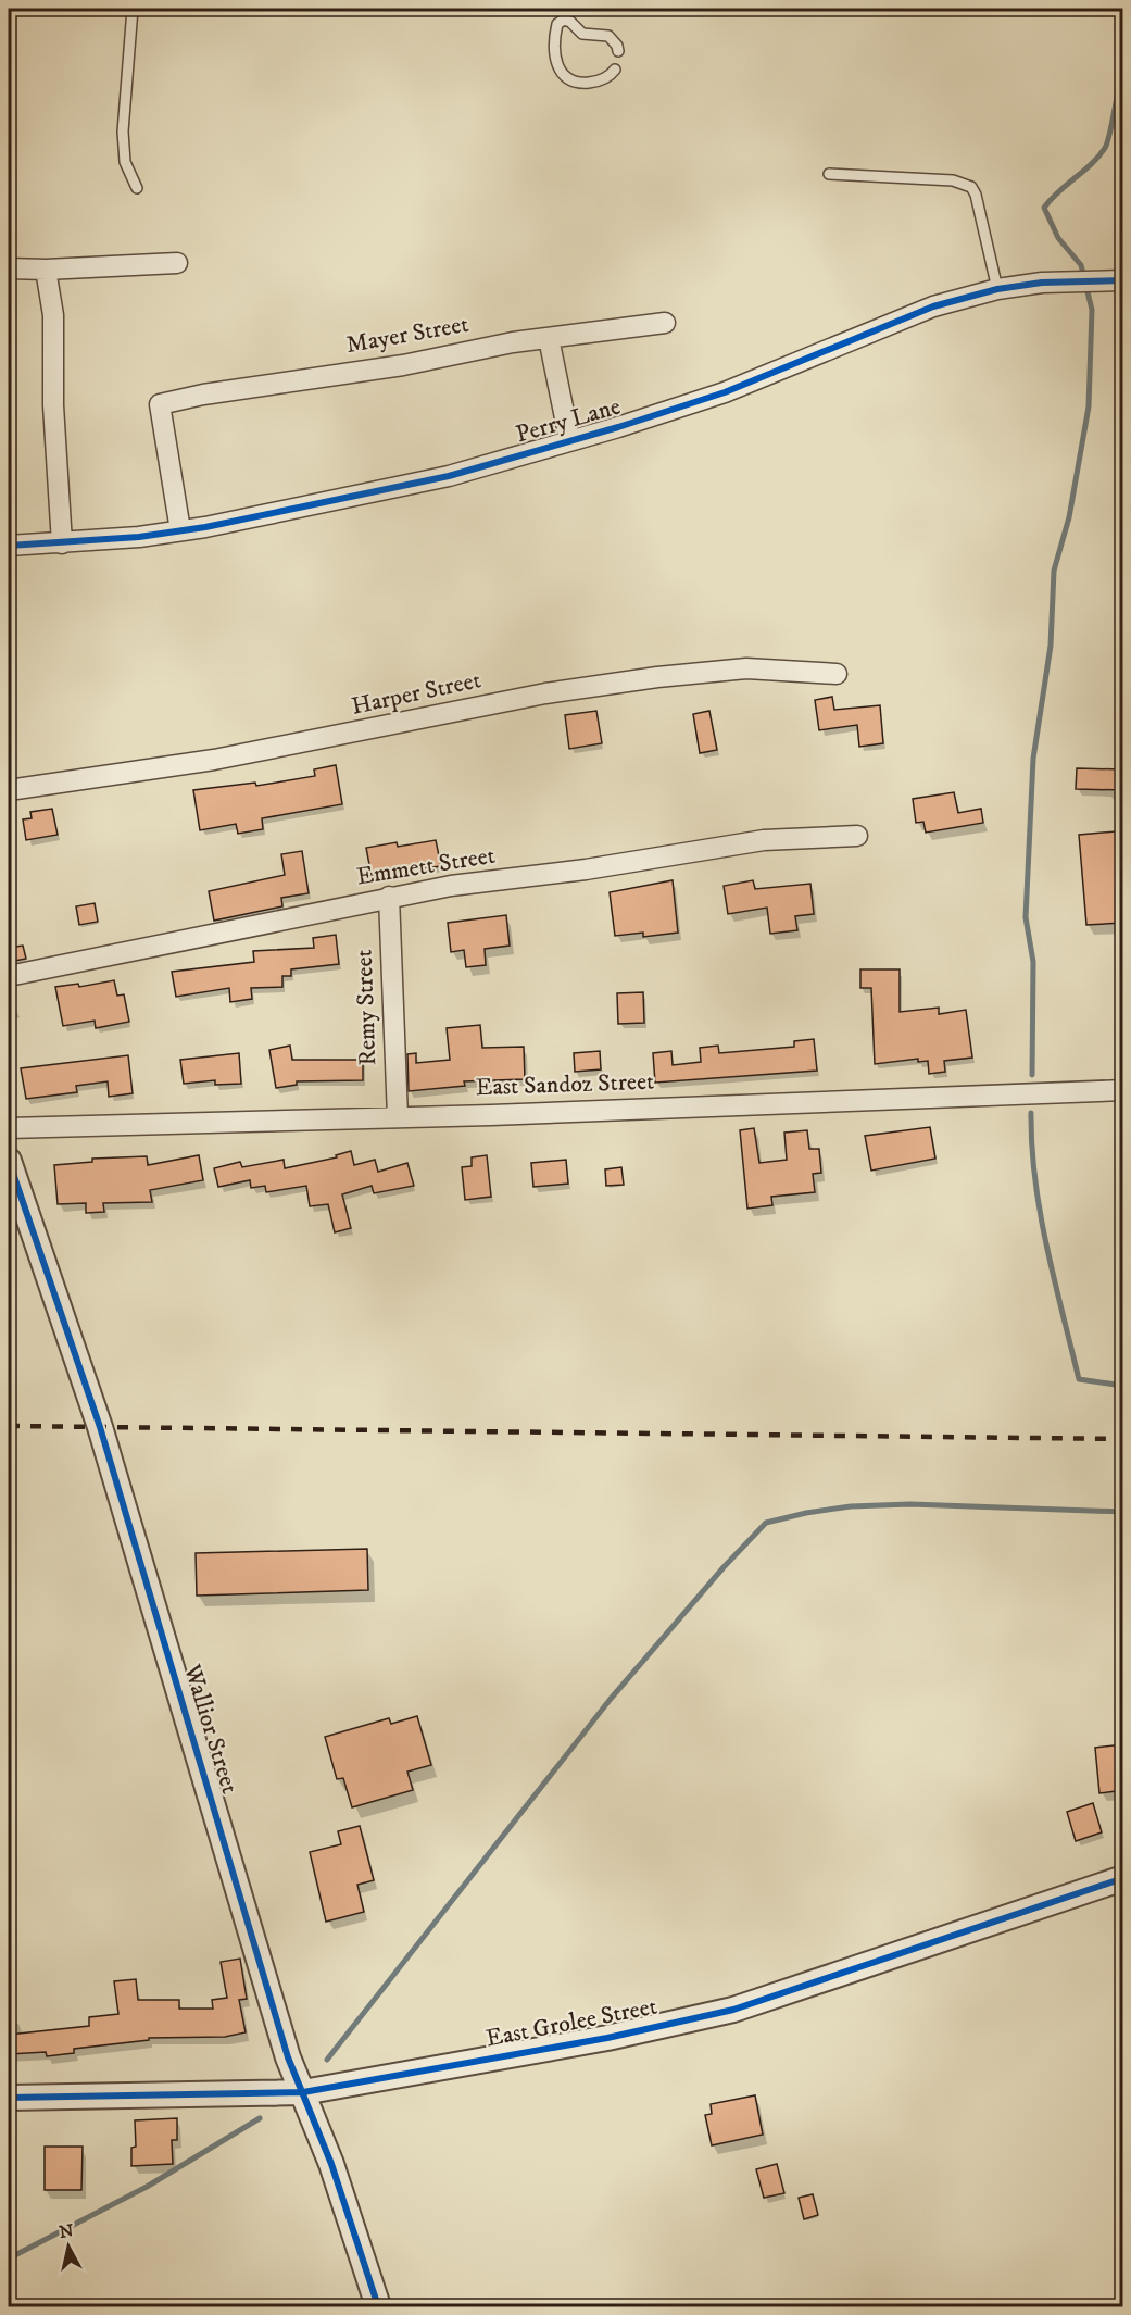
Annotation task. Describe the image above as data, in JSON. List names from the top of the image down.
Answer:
{
  "streets": {
    "street": [
      "Mayer Street",
      "Perry Lane",
      "Harper Street",
      "Emmett Street",
      "Remy Street",
      "East Sandoz Street",
      "Wallior Street",
      "East Grolee Street"
    ]
  },
  "crossings": [
    ["Mayer Street", "Perry Lane"],
    ["Emmett Street", "Remy Street"],
    ["Remy Street", "East Sandoz Street"],
    ["Wallior Street", "East Grolee Street"]
  ],
  "north": "top"
}
